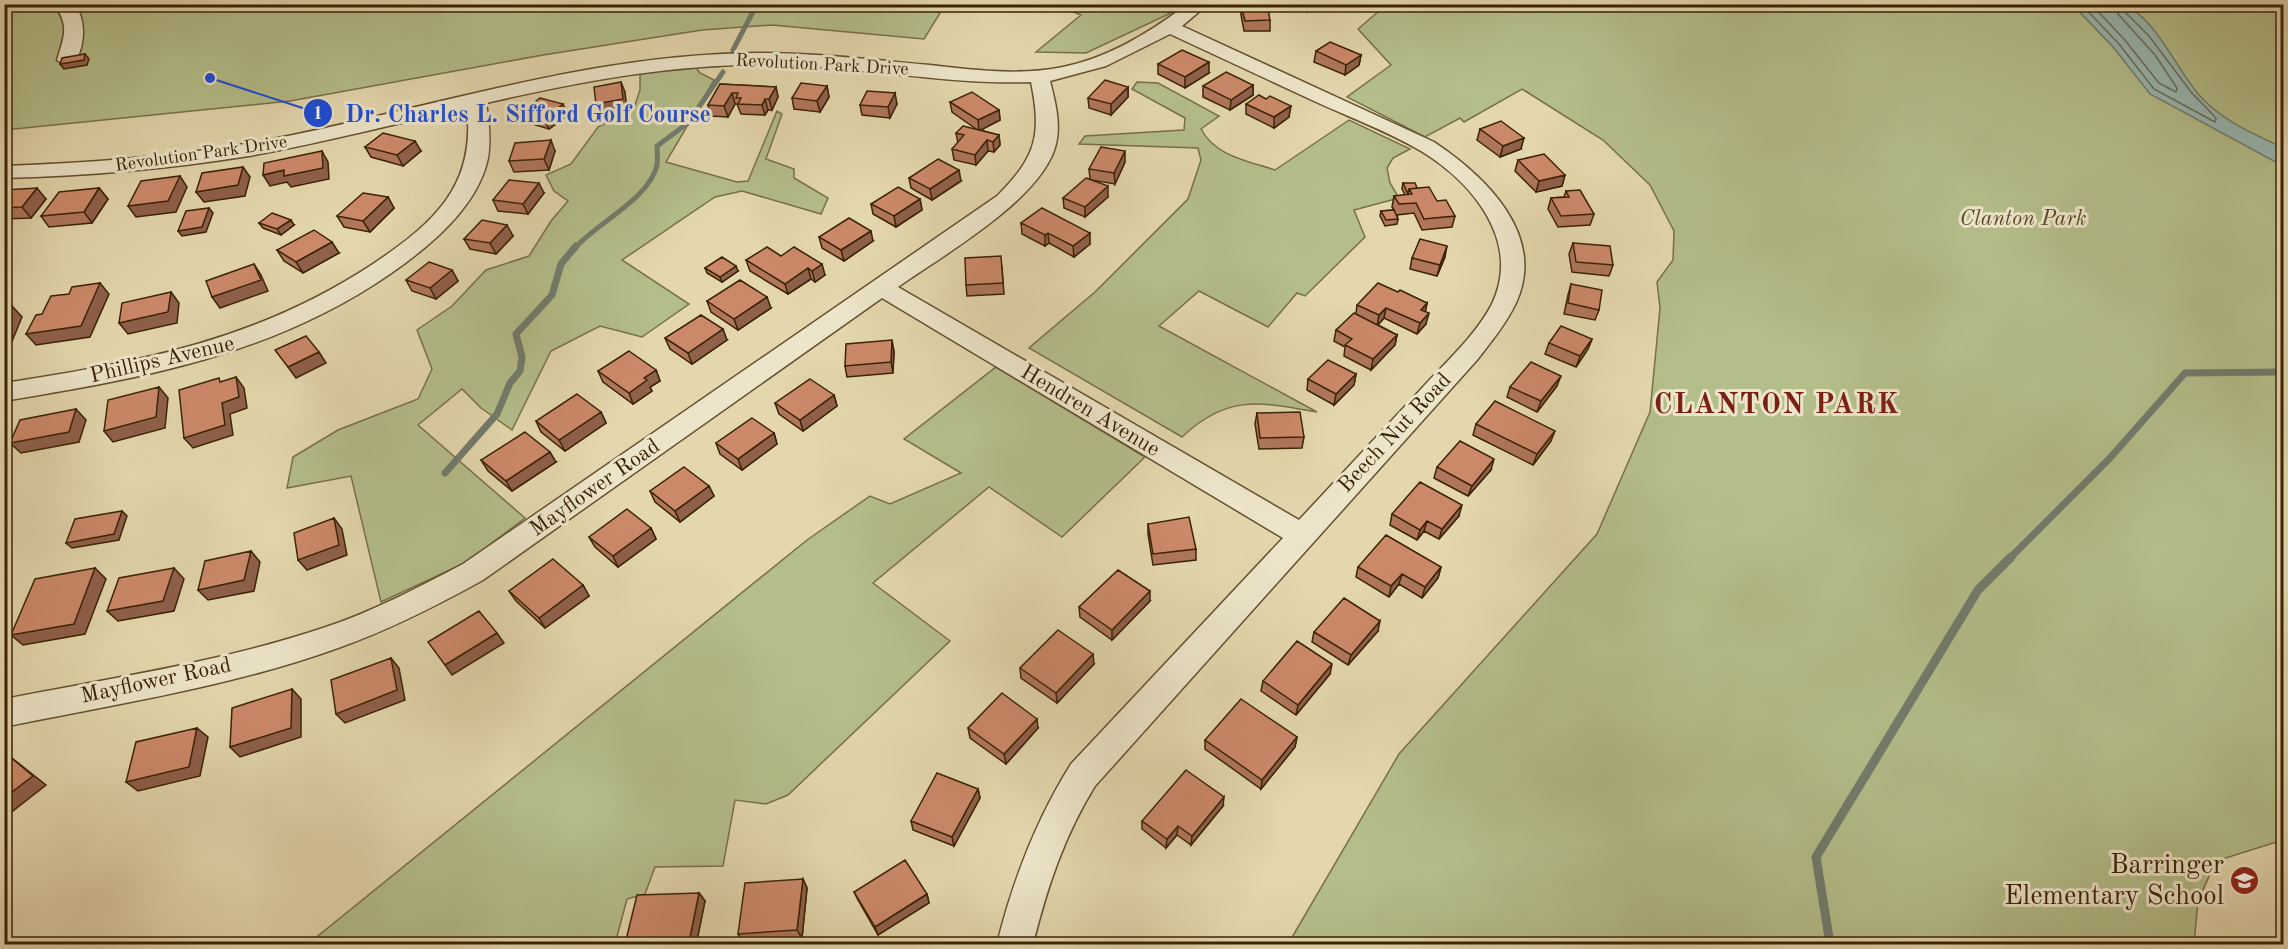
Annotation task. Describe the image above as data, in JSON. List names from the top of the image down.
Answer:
{
  "streets": {
    "street": [
      "Revolution Park Drive",
      "Phillips Avenue",
      "Hendren Avenue",
      "Beech Nut Road",
      "Mayflower Road"
    ]
  },
  "crossings": [
    ["Revolution Park Drive", "Phillips Avenue"],
    ["Revolution Park Drive", "Beech Nut Road"],
    ["Revolution Park Drive", "Mayflower Road"],
    ["Hendren Avenue", "Beech Nut Road"],
    ["Hendren Avenue", "Mayflower Road"]
  ],
  "districts": ["CLANTON PARK"],
  "parks": ["Clanton Park"],
  "places": {
    "other": ["Dr. Charles L. Sifford Golf Course"],
    "school or university": ["Barringer Elementary School"]
  }
}
